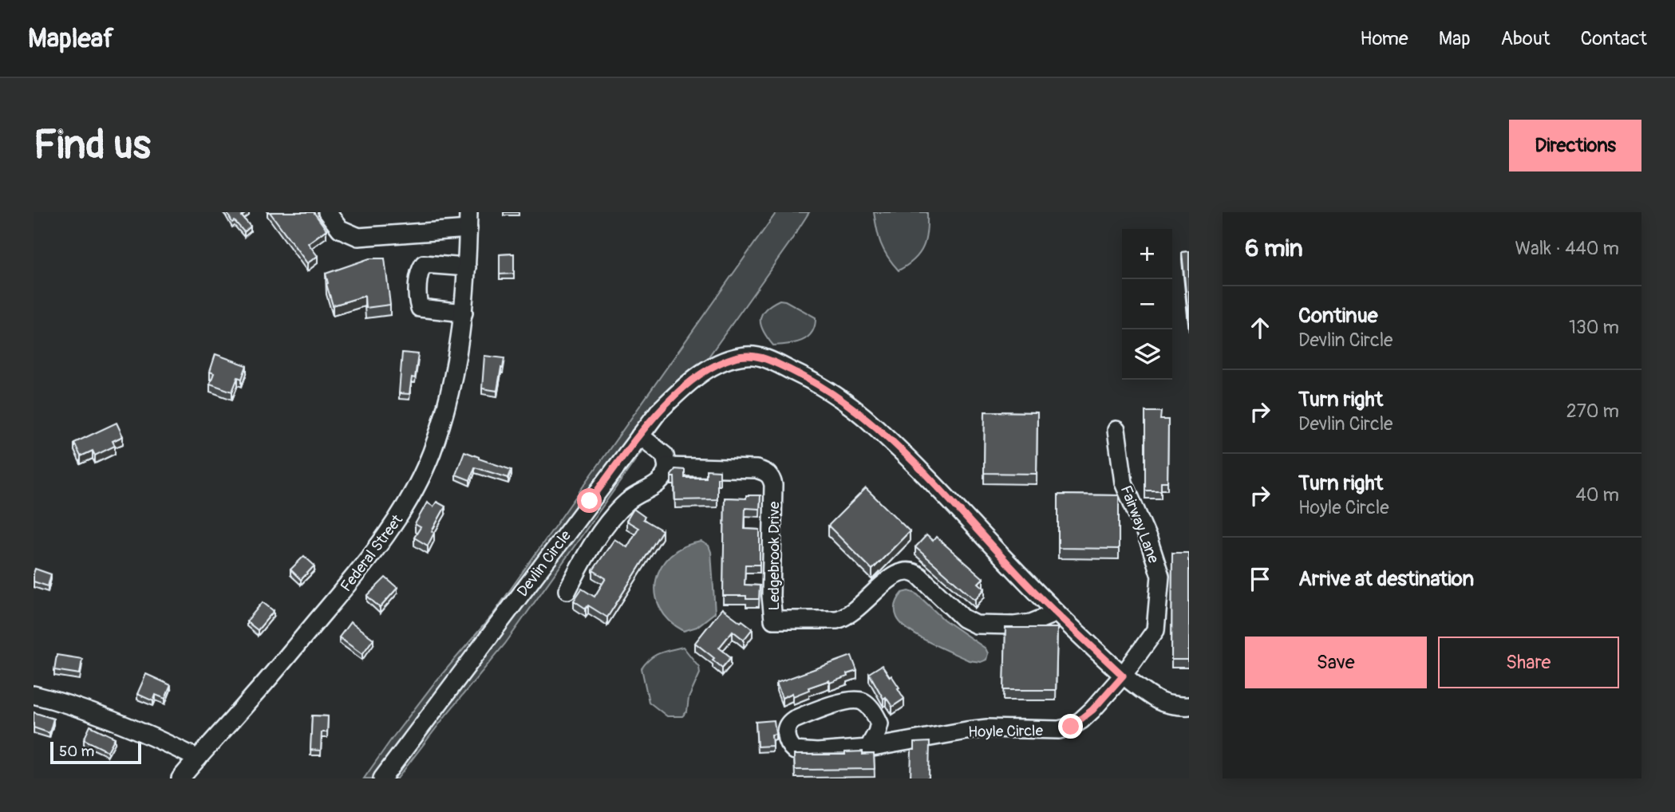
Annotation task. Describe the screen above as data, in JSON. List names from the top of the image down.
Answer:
{
  "streets": {
    "street": [
      "Fairway Lane",
      "Federal Street",
      "Ledgebrook Drive",
      "Devlin Circle",
      "Hoyle Circle"
    ]
  },
  "crossings": [
    ["Fairway Lane", "Devlin Circle"],
    ["Fairway Lane", "Hoyle Circle"],
    ["Ledgebrook Drive", "Devlin Circle"],
    ["Devlin Circle", "Hoyle Circle"]
  ],
  "scale_bar": "50 m",
  "page": {
    "header": "Mapleaf",
    "nav": [
      "Home",
      "Map",
      "About",
      "Contact"
    ],
    "buttons": [
      "Directions",
      ["Save", "Share"]
    ],
    "title": "Find us",
    "heading": ["6 min", "Walk · 440 m"],
    "map_buttons": ["+", "−"],
    "list": [
      ["Continue", "Devlin Circle", "130 m"],
      ["Turn right", "Devlin Circle", "270 m"],
      ["Turn right", "Hoyle Circle", "40 m"],
      "Arrive at destination"
    ],
    "scale": "50 m"
  }
}
